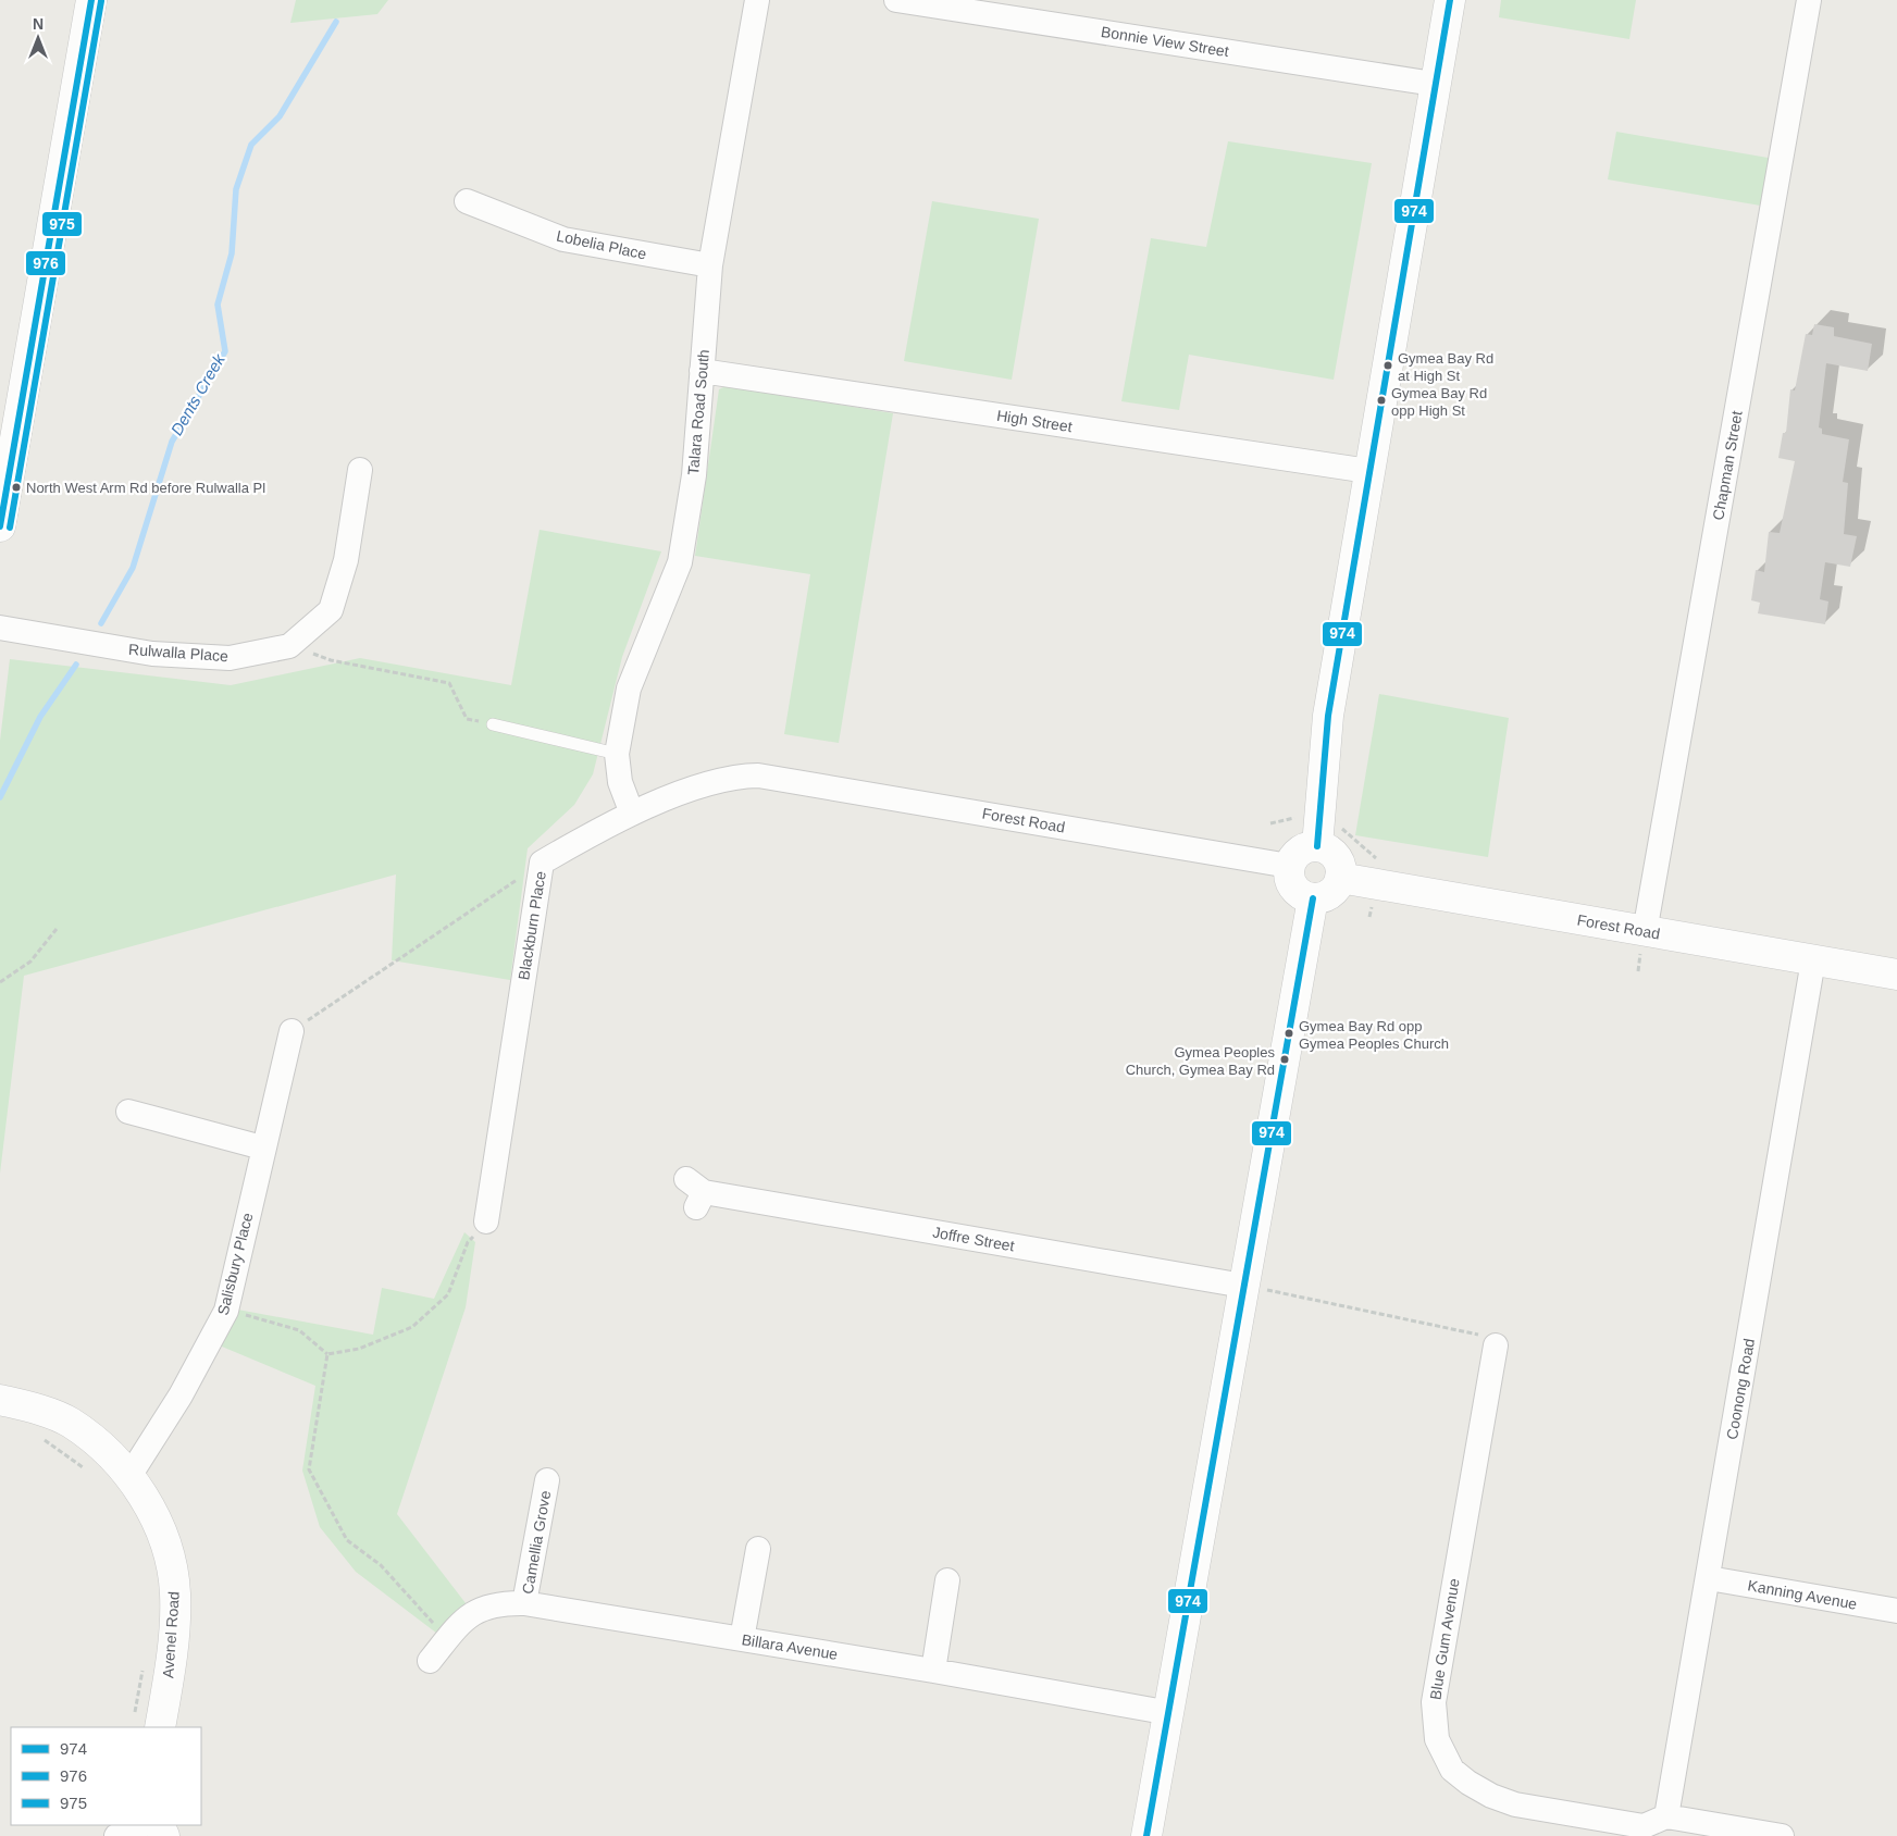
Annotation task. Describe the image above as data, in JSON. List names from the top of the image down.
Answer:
{
  "streets": {
    "street": [
      "Bonnie View Street",
      "Lobelia Place",
      "Talara Road South",
      "High Street",
      "Chapman Street",
      "Rulwalla Place",
      "Forest Road",
      "Blackburn Place",
      "Joffre Street",
      "Salisbury Place",
      "Coonong Road",
      "Camellia Grove",
      "Kanning Avenue",
      "Avenel Road",
      "Blue Gum Avenue",
      "Billara Avenue"
    ]
  },
  "crossings": [
    ["Lobelia Place", "Talara Road South"],
    ["Talara Road South", "High Street"],
    ["Talara Road South", "Blackburn Place"],
    ["Chapman Street", "Forest Road"],
    ["Forest Road", "Blackburn Place"],
    ["Forest Road", "Coonong Road"],
    ["Salisbury Place", "Avenel Road"],
    ["Coonong Road", "Kanning Avenue"],
    ["Coonong Road", "Blue Gum Avenue"],
    ["Camellia Grove", "Billara Avenue"]
  ],
  "water": ["Dents Creek"],
  "places": [
    "Gymea Bay Rd at High St",
    "Gymea Bay Rd opp High St",
    "North West Arm Rd before Rulwalla Pl",
    "Gymea Bay Rd opp Gymea Peoples Church",
    "Gymea Peoples Church, Gymea Bay Rd"
  ],
  "lines": ["transit line 974", "transit line 976", "transit line 975"],
  "legend": ["974", "976", "975"],
  "north": "top"
}
